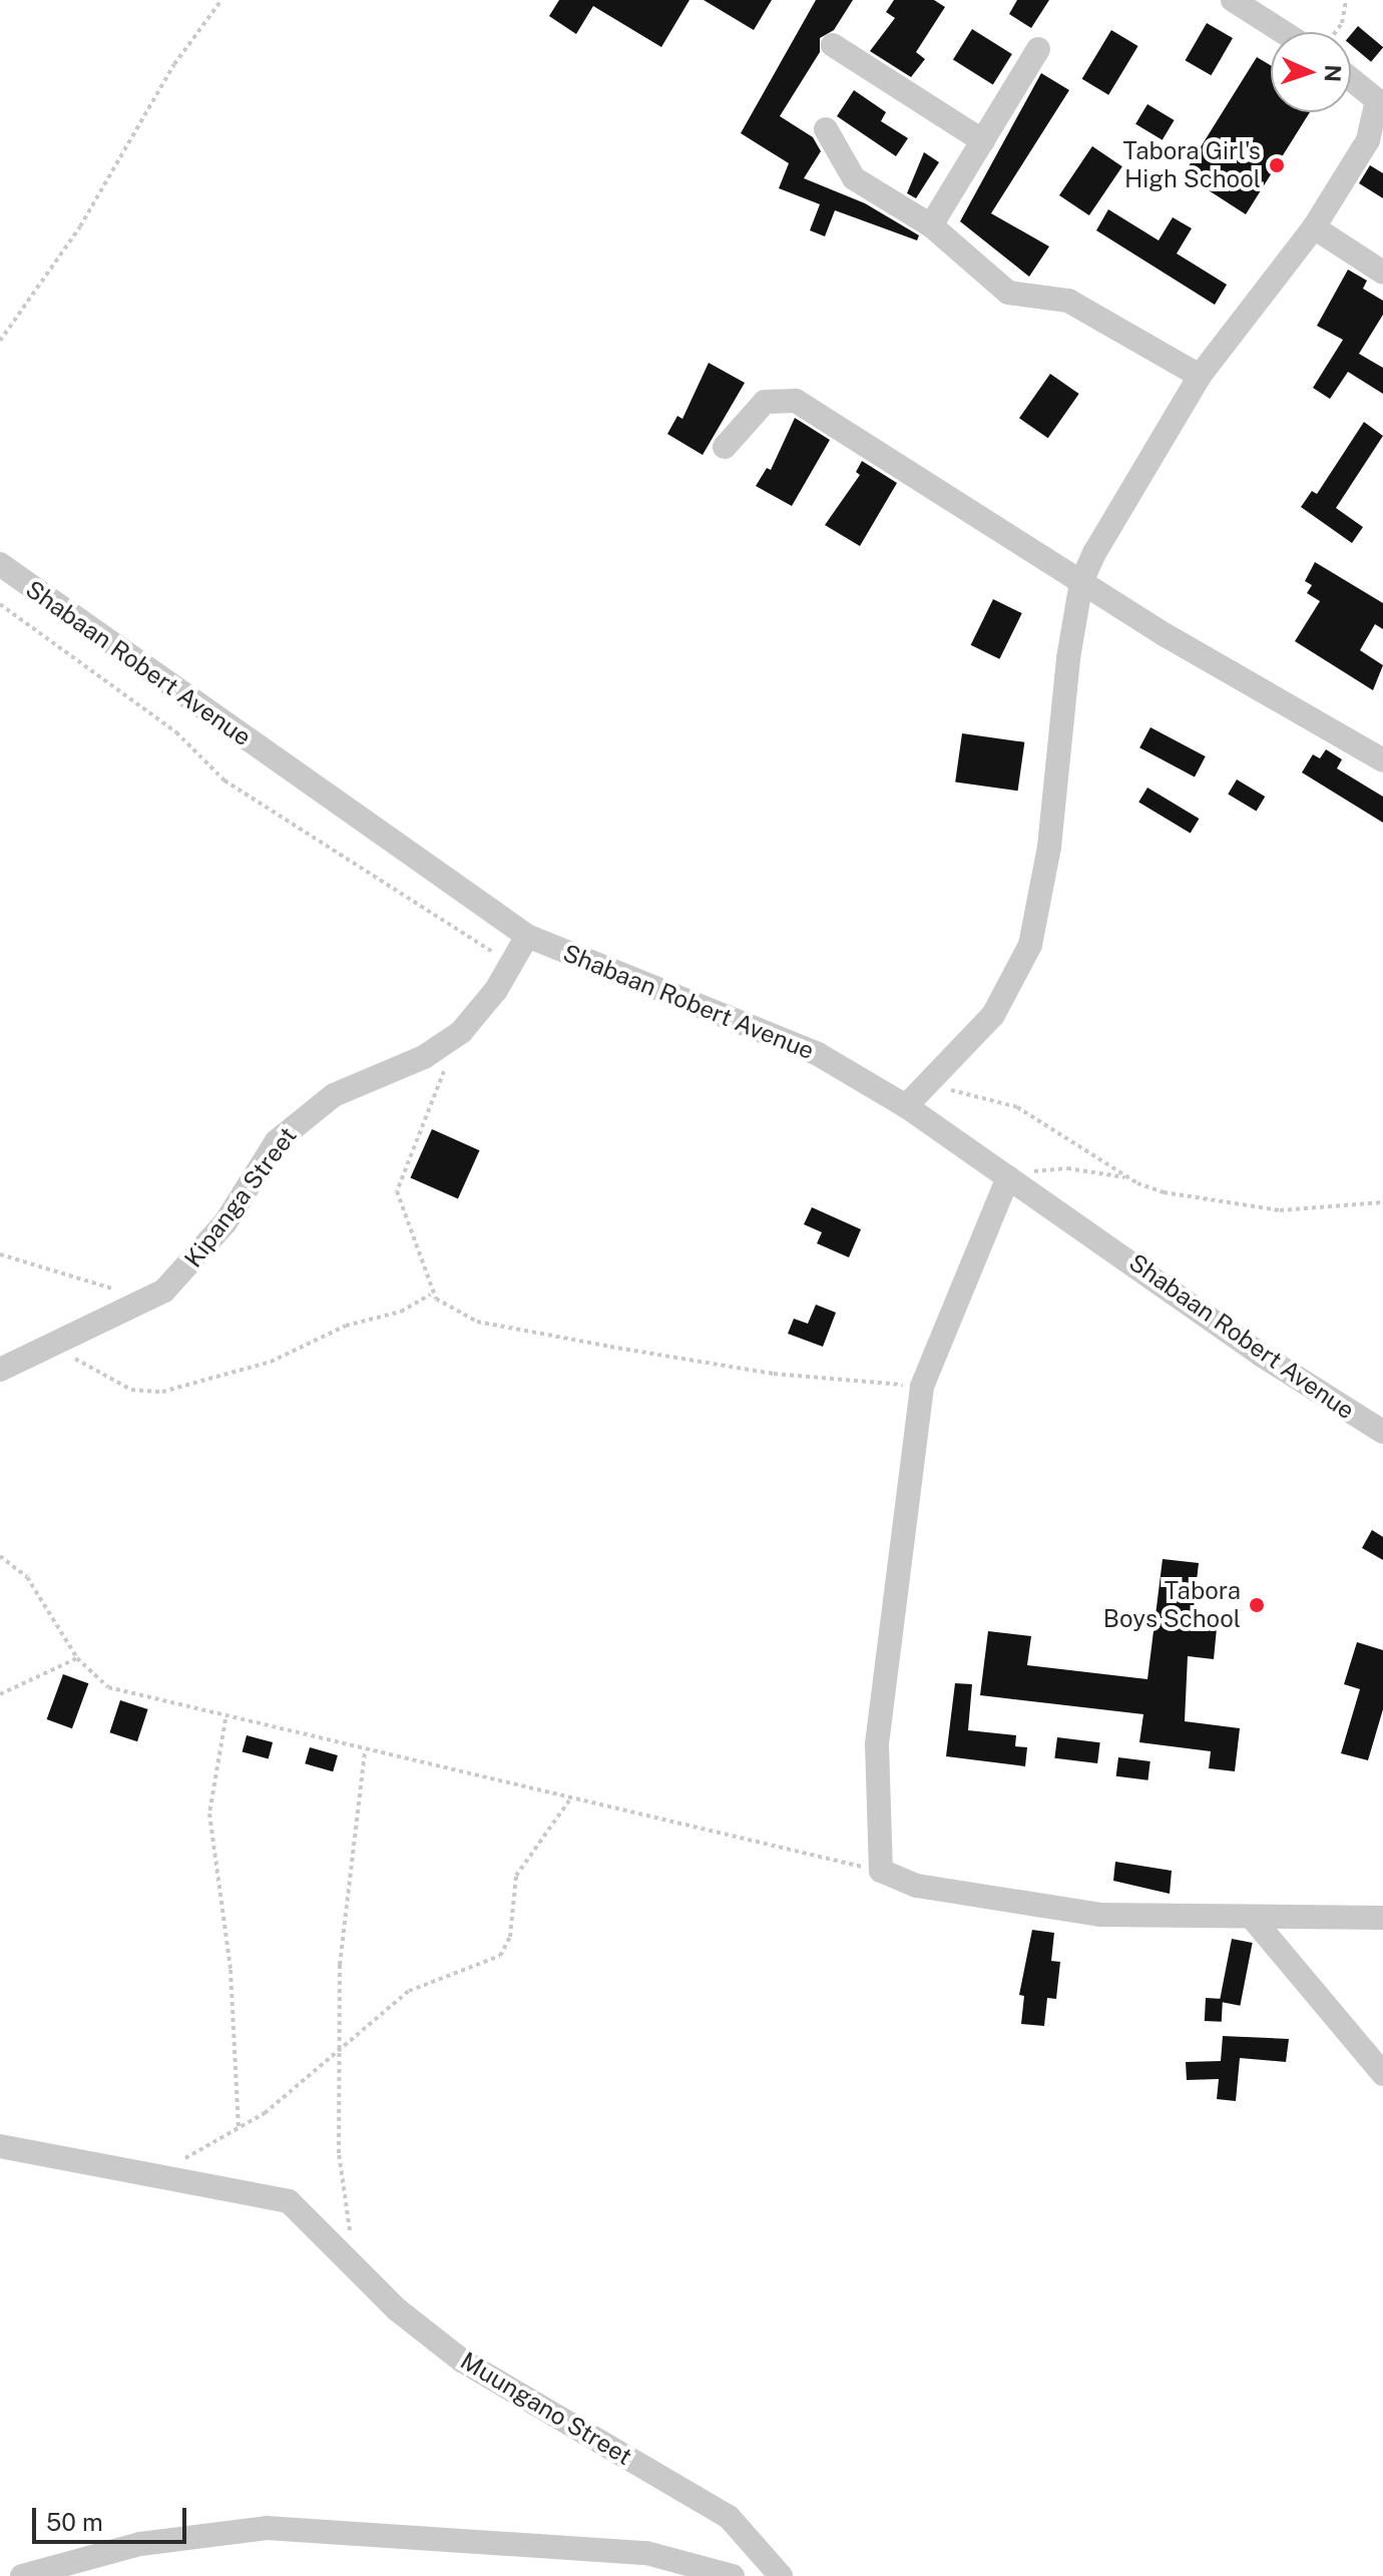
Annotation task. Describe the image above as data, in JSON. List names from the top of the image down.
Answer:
{
  "streets": {
    "street": ["Shabaan Robert Avenue", "Kipanga Street", "Muungano Street"]
  },
  "crossings": [
    ["Shabaan Robert Avenue", "Kipanga Street"]
  ],
  "places": ["Tabora Girl's High School", "Tabora Boys School"],
  "scale_bar": "50 m",
  "north": "right"
}
